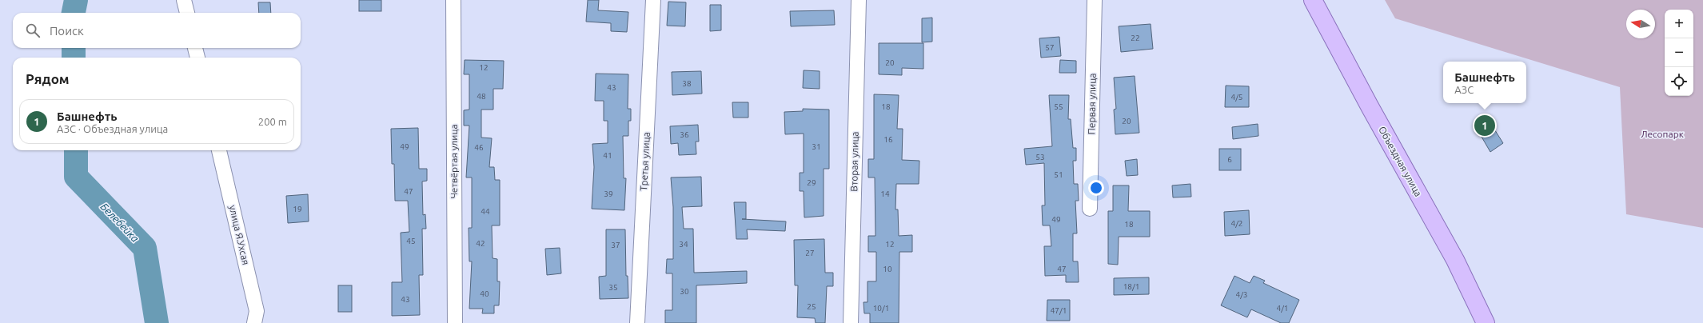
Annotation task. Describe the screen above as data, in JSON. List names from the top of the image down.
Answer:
{
  "streets": {
    "main road": ["Объездная улица"],
    "street": [
      "Первая улица",
      "Четвёртая улица",
      "Третья улица",
      "Вторая улица",
      "улица Я.Ухсая"
    ]
  },
  "water": ["Белебейка"],
  "parks": ["Лесопарк"],
  "house_numbers": [
    "22",
    "57",
    "20",
    "12",
    "38",
    "43",
    "48",
    "4/5",
    "18",
    "55",
    "20",
    "36",
    "16",
    "49",
    "31",
    "46",
    "41",
    "53",
    "6",
    "51",
    "29",
    "47",
    "39",
    "14",
    "19",
    "44",
    "49",
    "4/2",
    "18",
    "45",
    "42",
    "34",
    "12",
    "37",
    "27",
    "10",
    "47",
    "18/1",
    "35",
    "30",
    "40",
    "4/3",
    "43",
    "25",
    "10/1",
    "4/1",
    "47/1"
  ],
  "north": "left",
  "page": {
    "map_buttons": ["+", "−"],
    "search": "Поиск",
    "heading": "Рядом",
    "popup": ["Башнефть", "АЗС"],
    "list": [
      {
        "mark": "1",
        "name": "Башнефть",
        "note": "АЗС · Объездная улица",
        "value": "200 m"
      }
    ],
    "pins": "1"
  }
}
